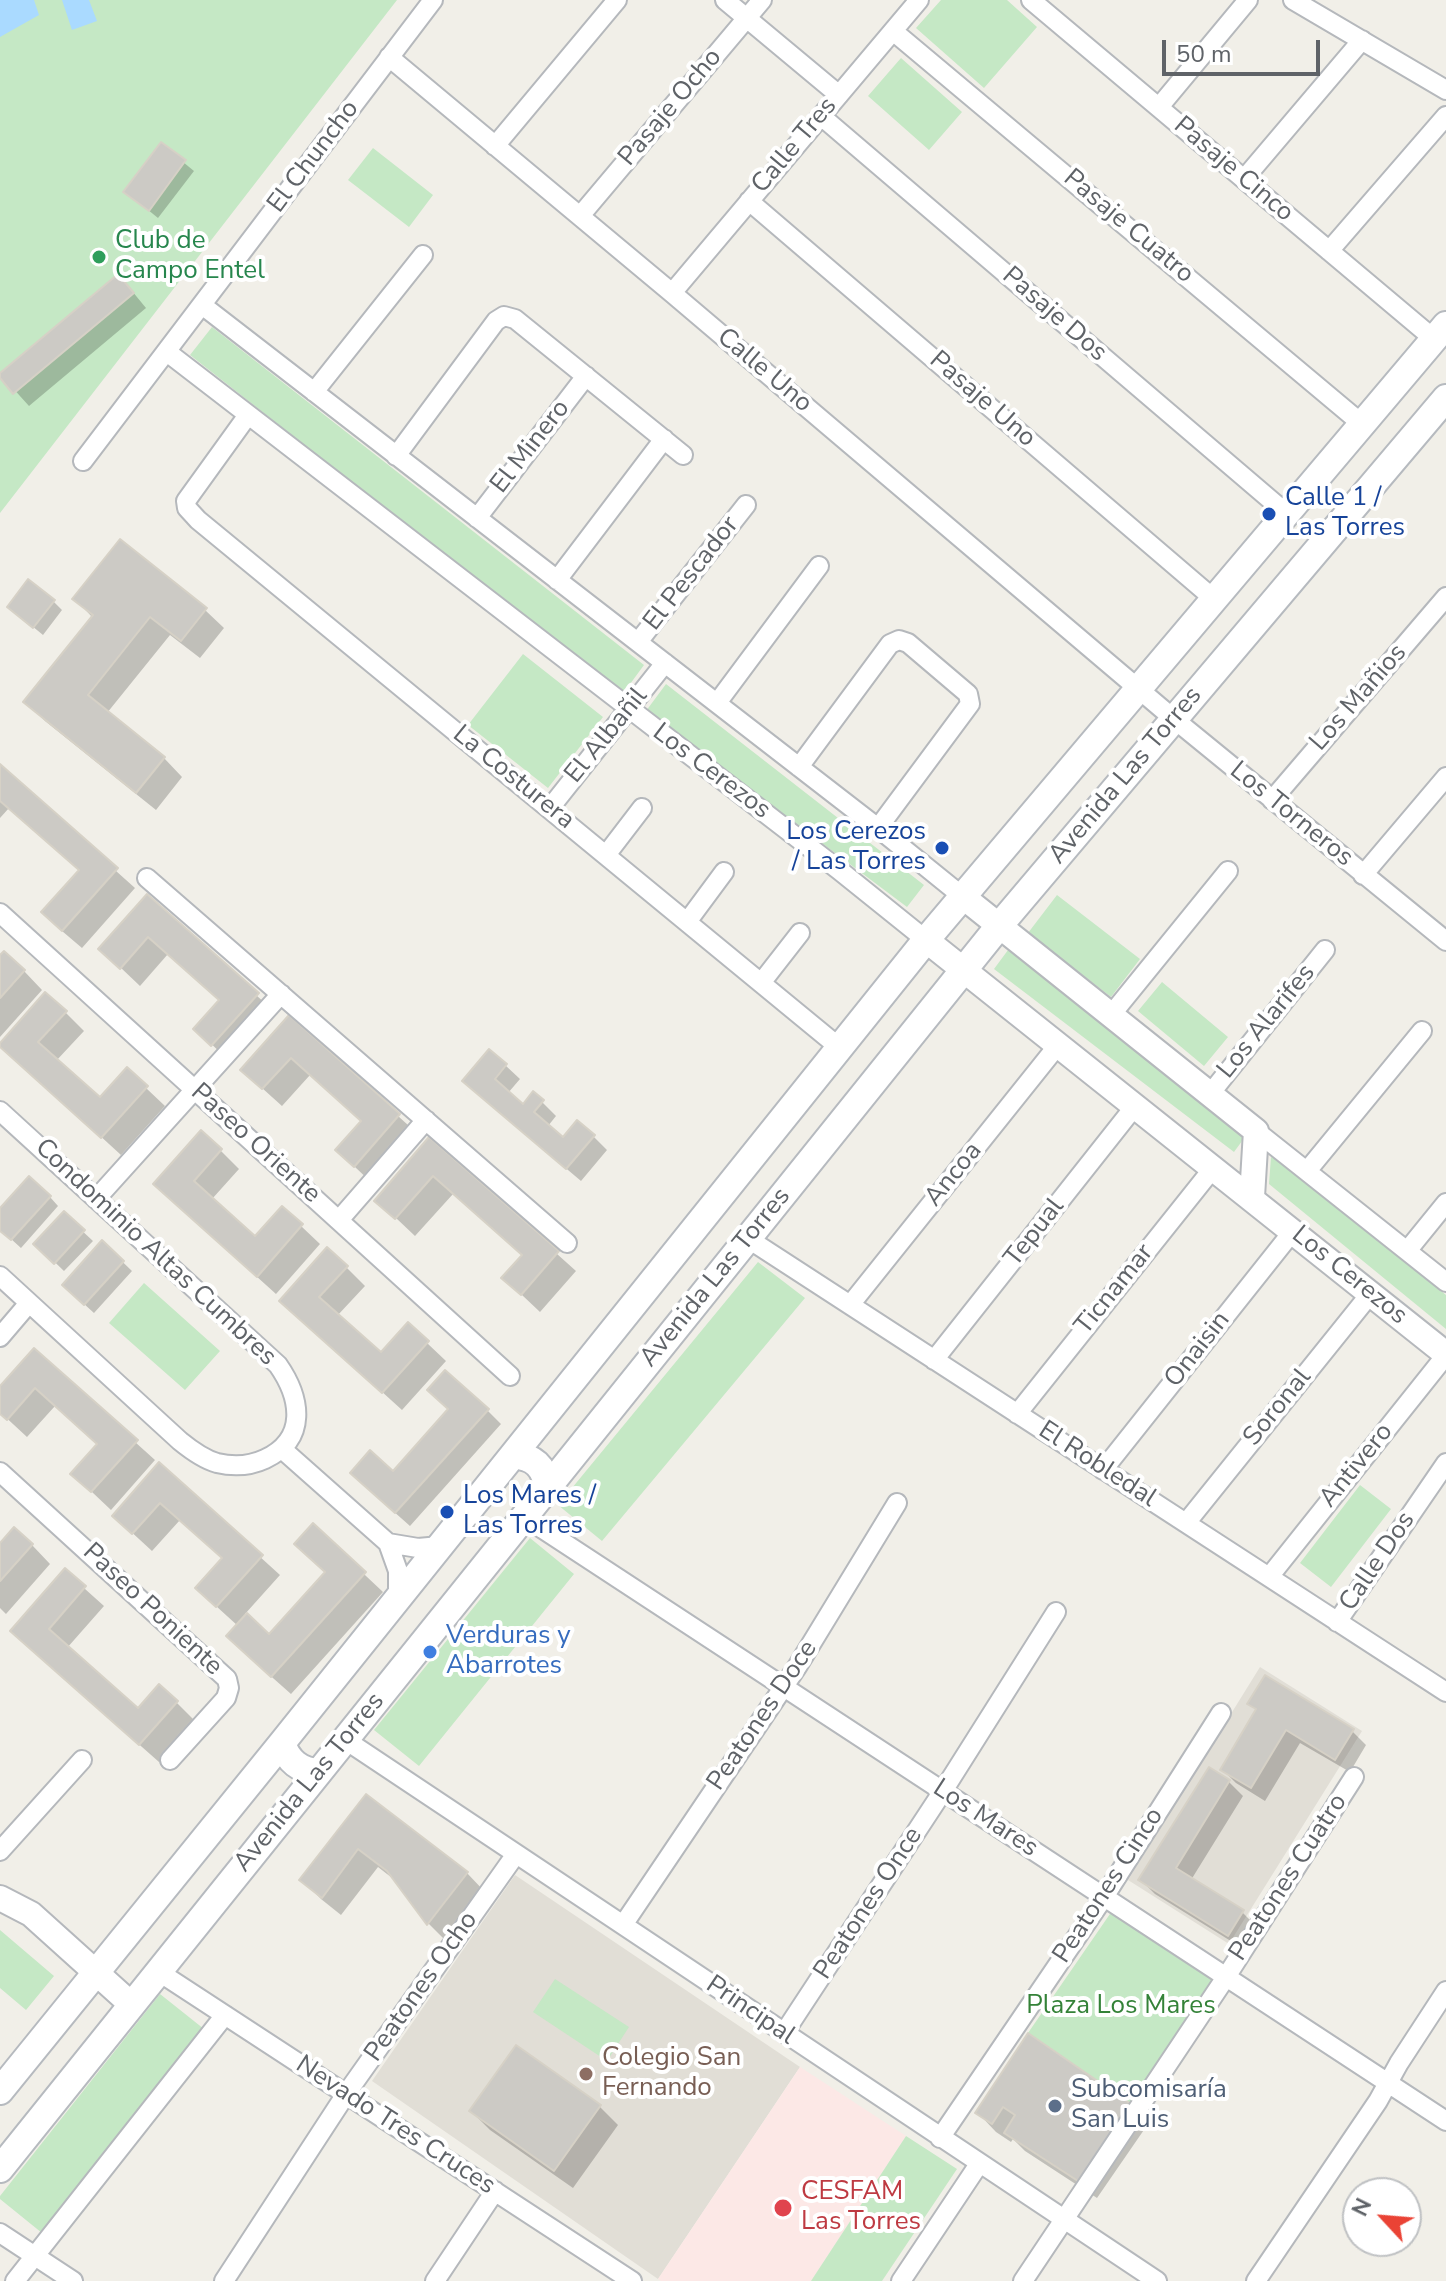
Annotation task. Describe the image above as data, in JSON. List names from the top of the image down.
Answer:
{
  "streets": {
    "main road": ["Avenida Las Torres"],
    "street": [
      "Pasaje Ocho",
      "Calle Tres",
      "El Chuncho",
      "Pasaje Cinco",
      "Pasaje Cuatro",
      "Pasaje Dos",
      "Calle Uno",
      "Pasaje Uno",
      "El Minero",
      "El Pescador",
      "Los Mañios",
      "El Albañil",
      "Los Cerezos",
      "La Costurera",
      "Los Torneros",
      "Los Alarifes",
      "Paseo Oriente",
      "Ancoa",
      "Tepual",
      "Condominio Altas Cumbres",
      "Ticnamar",
      "Onaisin",
      "Soronal",
      "El Robledal",
      "Antivero",
      "Calle Dos",
      "Paseo Poniente",
      "Peatones Doce",
      "Los Mares",
      "Peatones Cuatro",
      "Peatones Cinco",
      "Peatones Once",
      "Peatones Ocho",
      "Principal",
      "Nevado Tres Cruces"
    ]
  },
  "crossings": [
    ["Pasaje Ocho", "Calle Uno"],
    ["Calle Tres", "Pasaje Cuatro"],
    ["Calle Tres", "Pasaje Dos"],
    ["Calle Tres", "Calle Uno"],
    ["Calle Tres", "Pasaje Uno"],
    ["El Chuncho", "Calle Uno"],
    ["El Chuncho", "Los Cerezos"],
    ["Pasaje Cinco", "Avenida Las Torres"],
    ["Pasaje Cuatro", "Avenida Las Torres"],
    ["Pasaje Dos", "Avenida Las Torres"],
    ["Calle Uno", "Avenida Las Torres"],
    ["Calle Uno", "Los Torneros"],
    ["Pasaje Uno", "Avenida Las Torres"],
    ["Los Mañios", "Los Torneros"],
    ["El Albañil", "Los Cerezos"],
    ["El Albañil", "La Costurera"],
    ["Los Cerezos", "Avenida Las Torres"],
    ["Los Cerezos", "La Costurera"],
    ["Los Cerezos", "Ancoa"],
    ["Los Cerezos", "Tepual"],
    ["Los Cerezos", "Ticnamar"],
    ["Los Cerezos", "Onaisin"],
    ["Los Cerezos", "Soronal"],
    ["Los Cerezos", "Antivero"],
    ["Avenida Las Torres", "La Costurera"],
    ["Avenida Las Torres", "Los Torneros"],
    ["Avenida Las Torres", "El Robledal"],
    ["Avenida Las Torres", "Los Mares"],
    ["Avenida Las Torres", "Principal"],
    ["Avenida Las Torres", "Nevado Tres Cruces"],
    ["Ancoa", "El Robledal"],
    ["Tepual", "El Robledal"],
    ["Ticnamar", "El Robledal"],
    ["Onaisin", "El Robledal"],
    ["Soronal", "El Robledal"],
    ["El Robledal", "Antivero"],
    ["El Robledal", "Calle Dos"],
    ["Peatones Doce", "Los Mares"],
    ["Peatones Doce", "Principal"],
    ["Los Mares", "Peatones Cuatro"],
    ["Los Mares", "Peatones Cinco"],
    ["Los Mares", "Peatones Once"],
    ["Peatones Cuatro", "Principal"],
    ["Peatones Cinco", "Principal"],
    ["Peatones Once", "Principal"],
    ["Peatones Ocho", "Principal"],
    ["Peatones Ocho", "Nevado Tres Cruces"]
  ],
  "parks": ["Plaza Los Mares"],
  "places": [
    "Club de Campo Entel",
    "Calle 1 / Las Torres",
    "Los Cerezos / Las Torres",
    "Los Mares / Las Torres",
    "Verduras y Abarrotes",
    "Colegio San Fernando",
    "Subcomisaría San Luis",
    "CESFAM Las Torres"
  ],
  "scale_bar": "50 m",
  "north": "top left"
}
